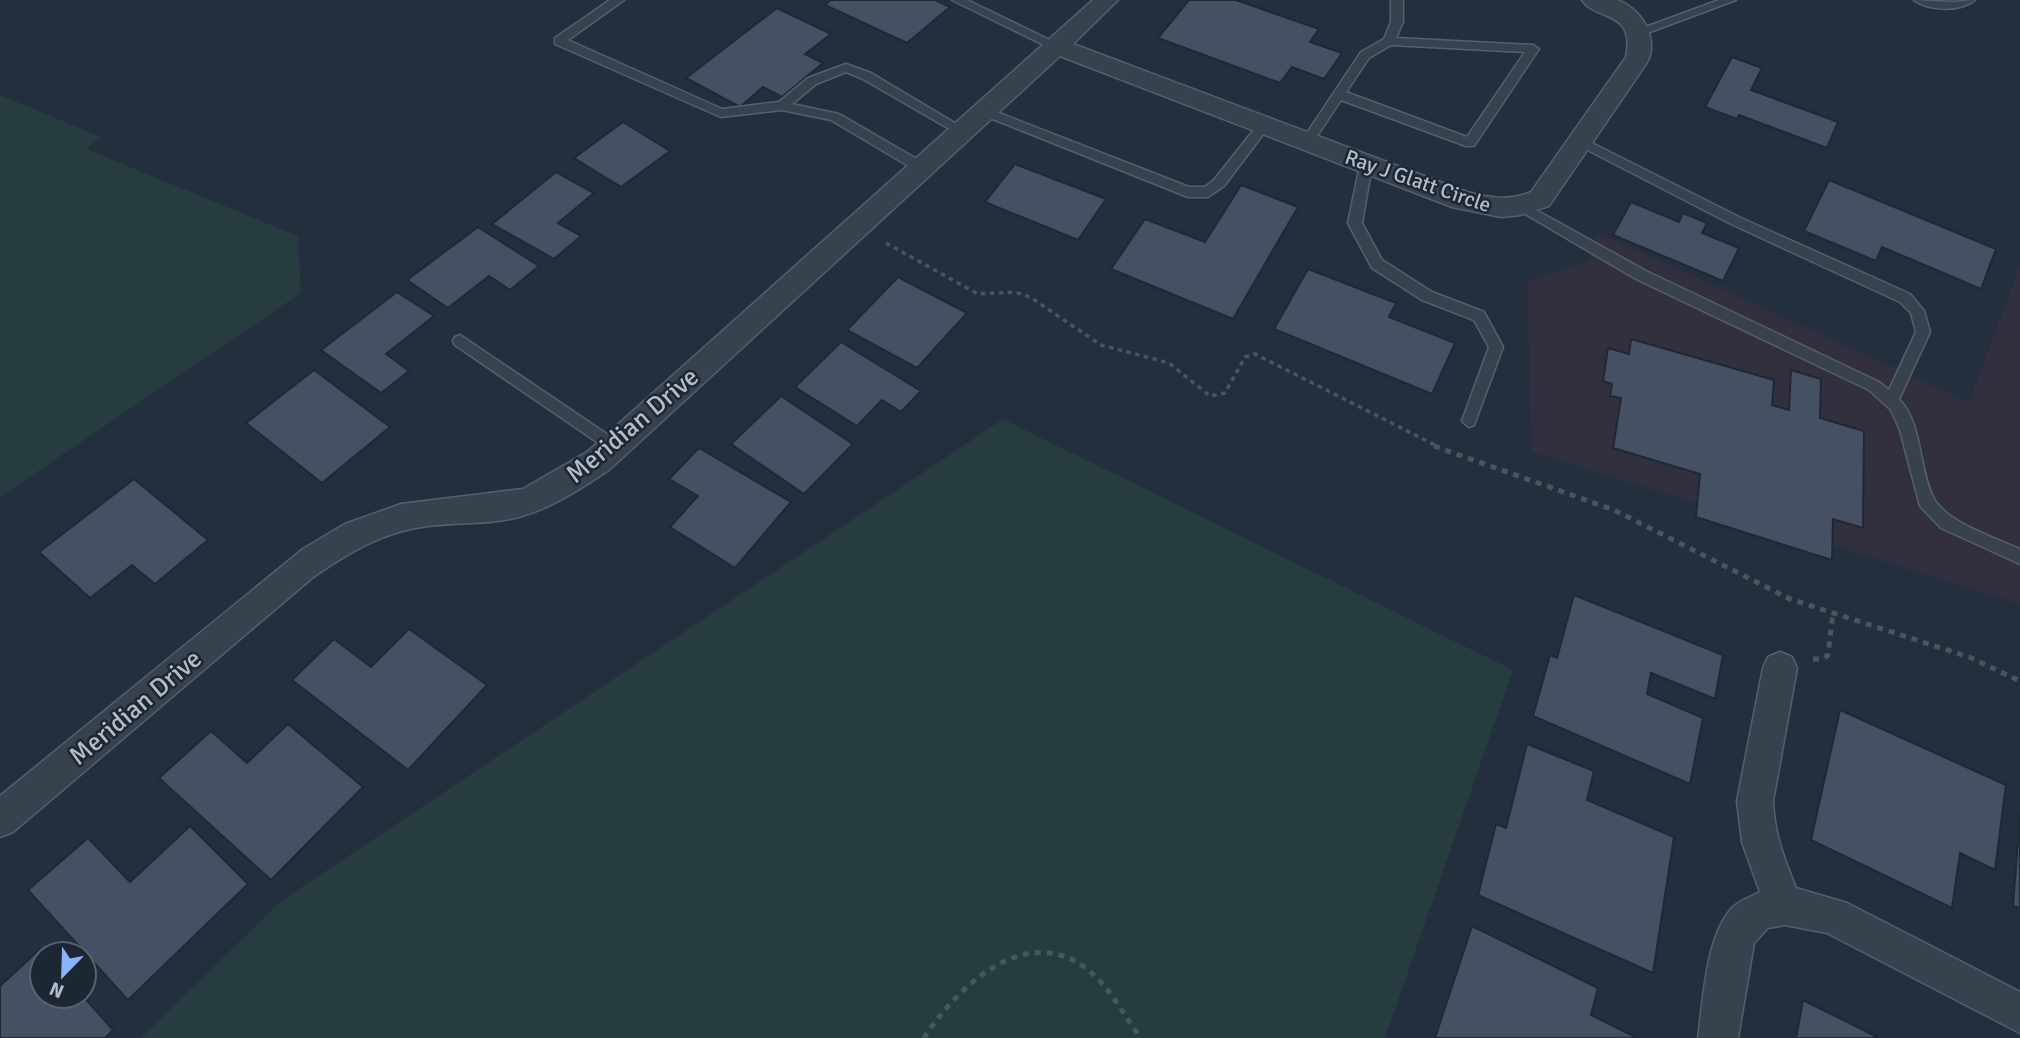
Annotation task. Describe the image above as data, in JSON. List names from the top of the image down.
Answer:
{
  "streets": {
    "street": ["Ray J Glatt Circle", "Meridian Drive"]
  },
  "crossings": [
    ["Ray J Glatt Circle", "Meridian Drive"]
  ],
  "north": "bottom left"
}
